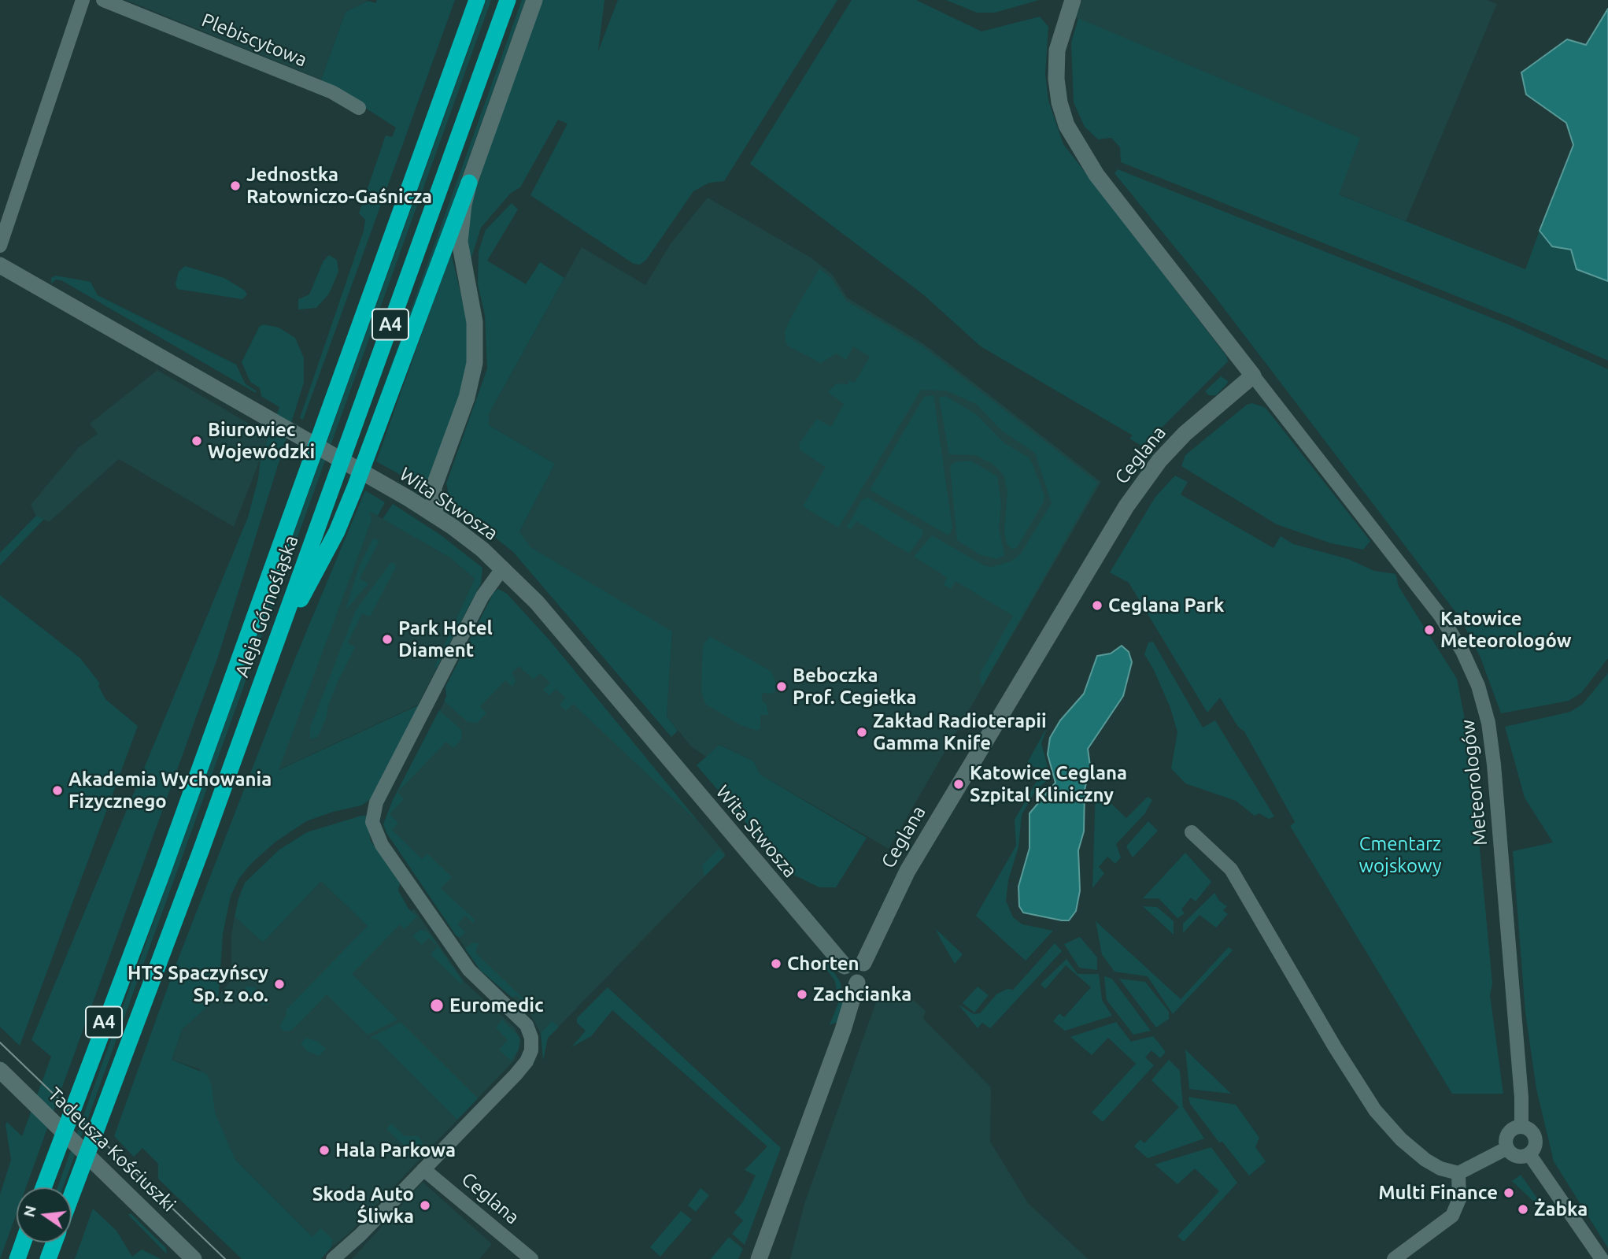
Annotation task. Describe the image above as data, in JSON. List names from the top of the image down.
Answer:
{
  "streets": {
    "highway": ["A4", "Aleja Górnośląska"],
    "street": [
      "Plebiscytowa",
      "Ceglana",
      "Wita Stwosza",
      "Meteorologów",
      "Tadeusza Kościuszki"
    ]
  },
  "crossings": [
    ["Ceglana", "Wita Stwosza"],
    ["Ceglana", "Meteorologów"]
  ],
  "parks": ["Cmentarz wojskowy"],
  "places": [
    "Jednostka Ratowniczo-Gaśnicza",
    "Biurowiec Wojewódzki",
    "Ceglana Park",
    "Katowice Meteorologów",
    "Park Hotel Diament",
    "Beboczka Prof. Cegiełka",
    "Zakład Radioterapii Gamma Knife",
    "Katowice Ceglana Szpital Kliniczny",
    "Akademia Wychowania Fizycznego",
    "Chorten",
    "HTS Spaczyńscy Sp. z o.o.",
    "Zachcianka",
    "Euromedic",
    "Hala Parkowa",
    "Multi Finance",
    "Skoda Auto Śliwka",
    "Żabka"
  ],
  "north": "left"
}
